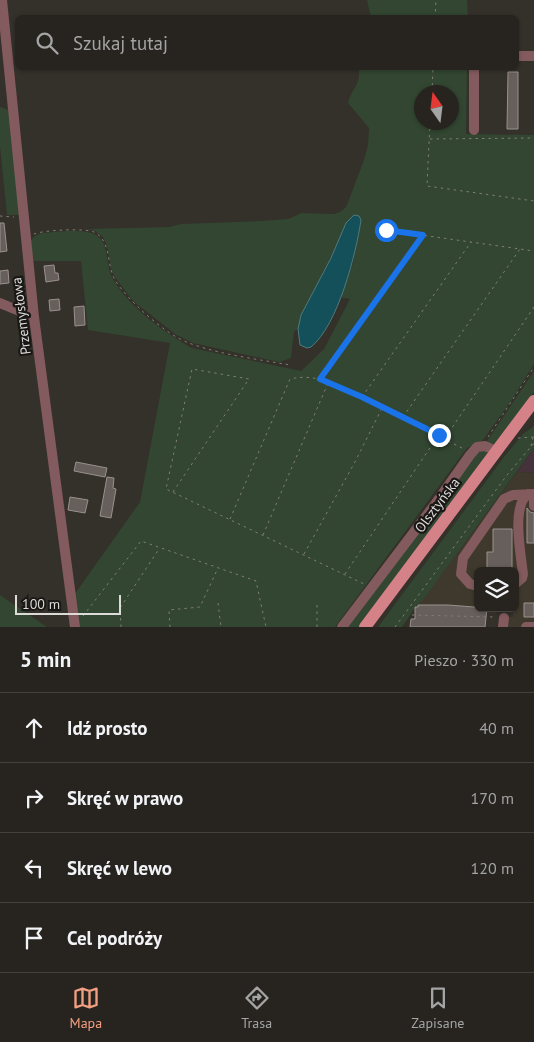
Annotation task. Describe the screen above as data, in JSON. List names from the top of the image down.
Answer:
{
  "streets": {
    "main road": ["Olsztyńska"],
    "street": ["Przemysłowa"]
  },
  "scale_bar": "100 m",
  "north": "top",
  "page": {
    "search": "Szukaj tutaj",
    "scale": "100 m",
    "heading": ["5 min", "Pieszo · 330 m"],
    "list": [
      ["Idź prosto", "40 m"],
      ["Skręć w prawo", "170 m"],
      ["Skręć w lewo", "120 m"],
      "Cel podróży"
    ],
    "nav": ["Mapa", "Trasa", "Zapisane"]
  }
}
